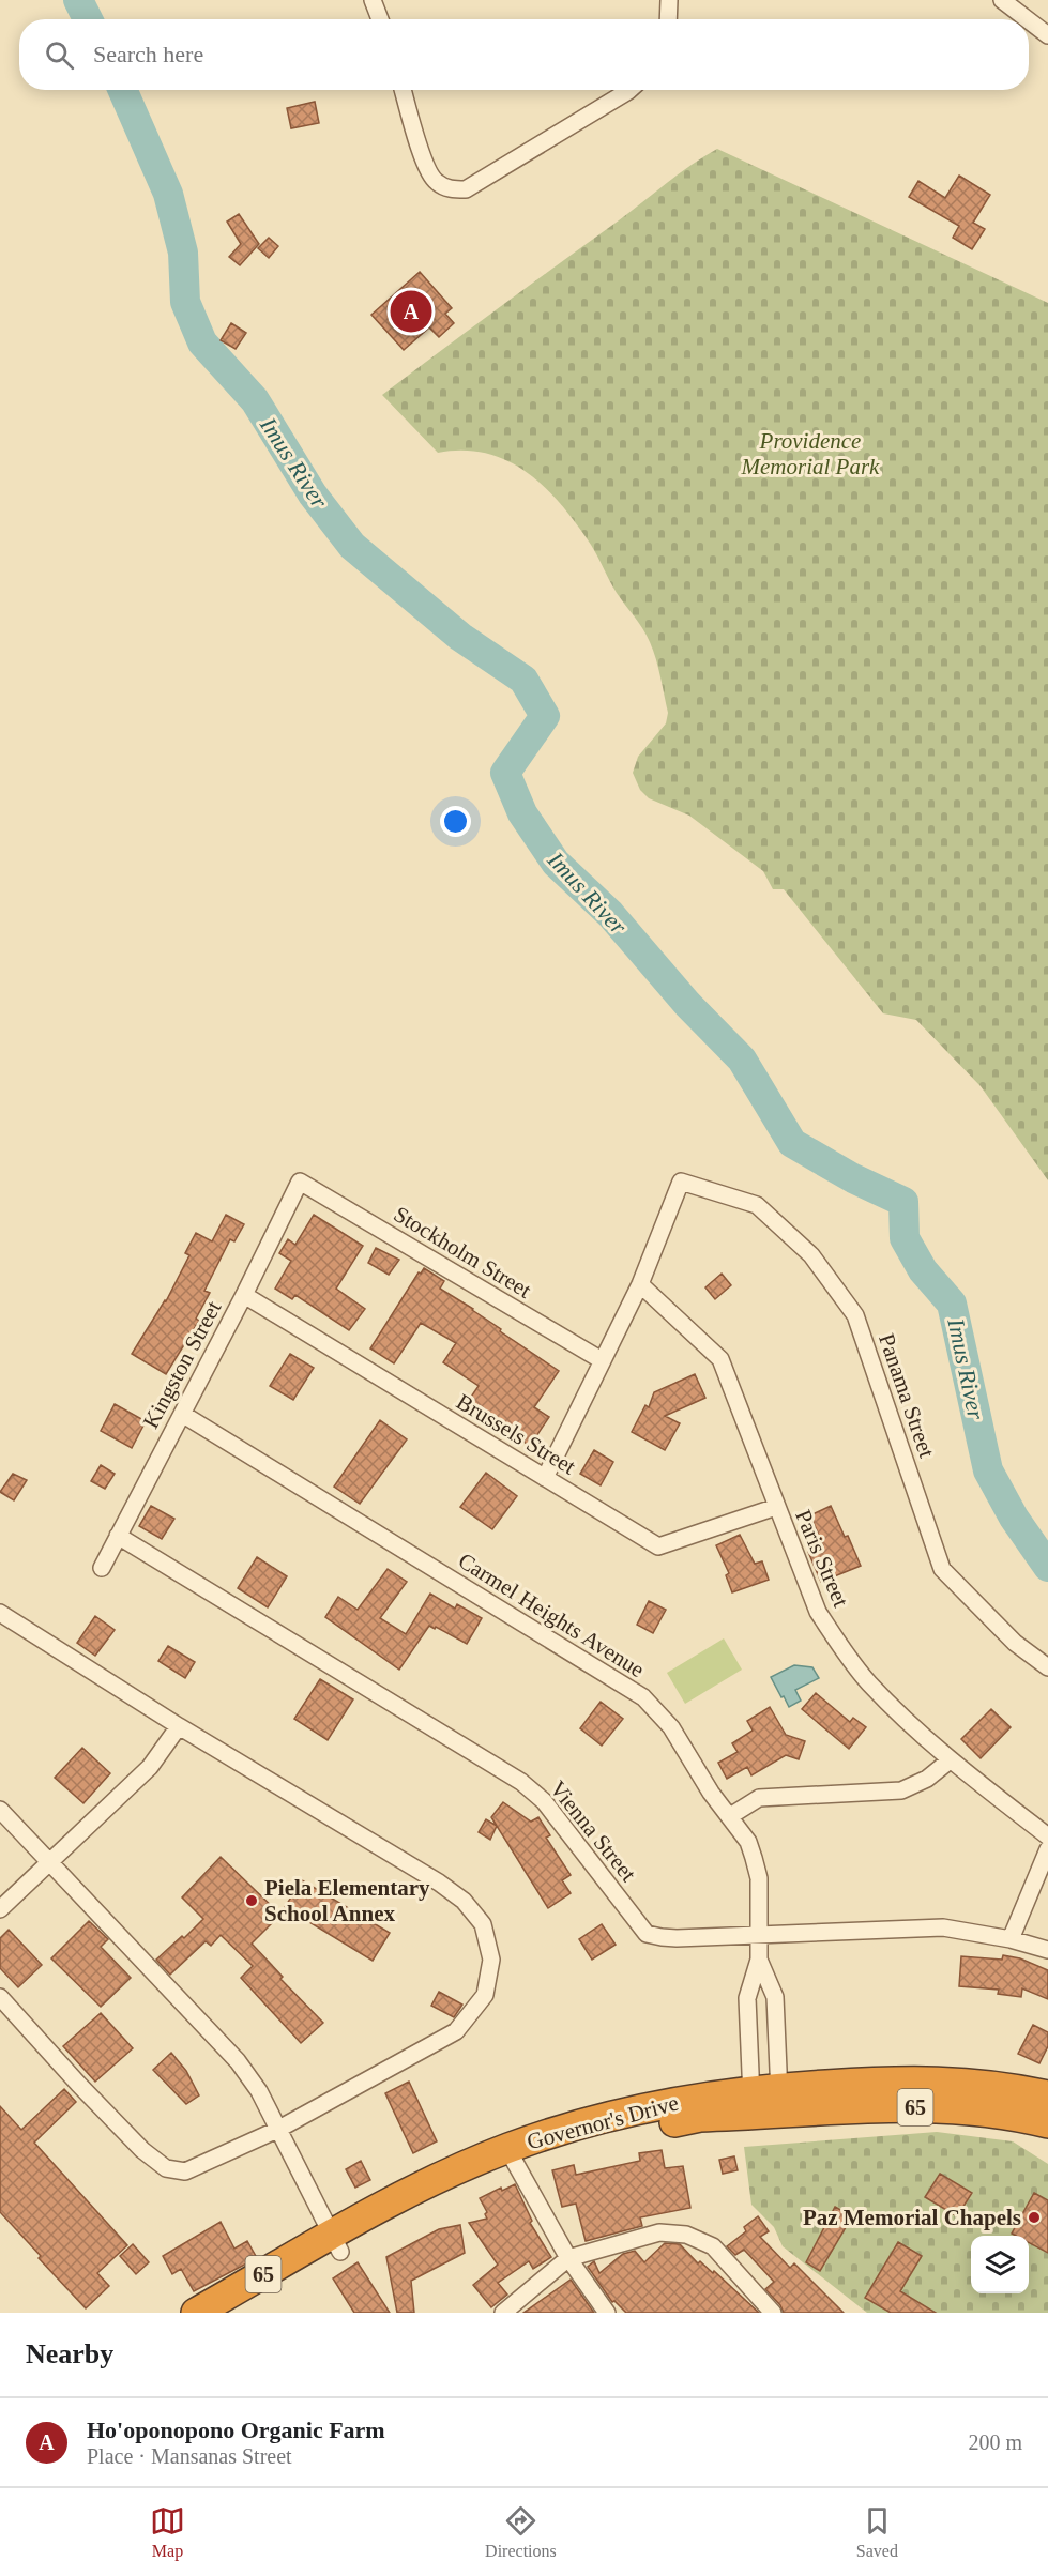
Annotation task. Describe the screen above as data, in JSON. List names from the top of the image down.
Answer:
{
  "streets": {
    "highway": ["65", "Governor's Drive"],
    "street": [
      "Stockholm Street",
      "Kingston Street",
      "Panama Street",
      "Brussels Street",
      "Paris Street",
      "Carmel Heights Avenue",
      "Vienna Street"
    ]
  },
  "crossings": [
    ["Stockholm Street", "Kingston Street"],
    ["Kingston Street", "Brussels Street"],
    ["Kingston Street", "Carmel Heights Avenue"],
    ["Kingston Street", "Vienna Street"],
    ["Panama Street", "Paris Street"],
    ["Brussels Street", "Paris Street"],
    ["Carmel Heights Avenue", "Vienna Street"],
    ["Carmel Heights Avenue", "Governor's Drive"]
  ],
  "water": ["Imus River"],
  "parks": ["Providence Memorial Park"],
  "places": ["Piela Elementary School Annex", "Paz Memorial Chapels"],
  "page": {
    "search": "Search here",
    "pins": "A",
    "heading": "Nearby",
    "list": [
      {
        "mark": "A",
        "name": "Ho'oponopono Organic Farm",
        "note": "Place · Mansanas Street",
        "value": "200 m"
      }
    ],
    "nav": ["Map", "Directions", "Saved"]
  }
}
